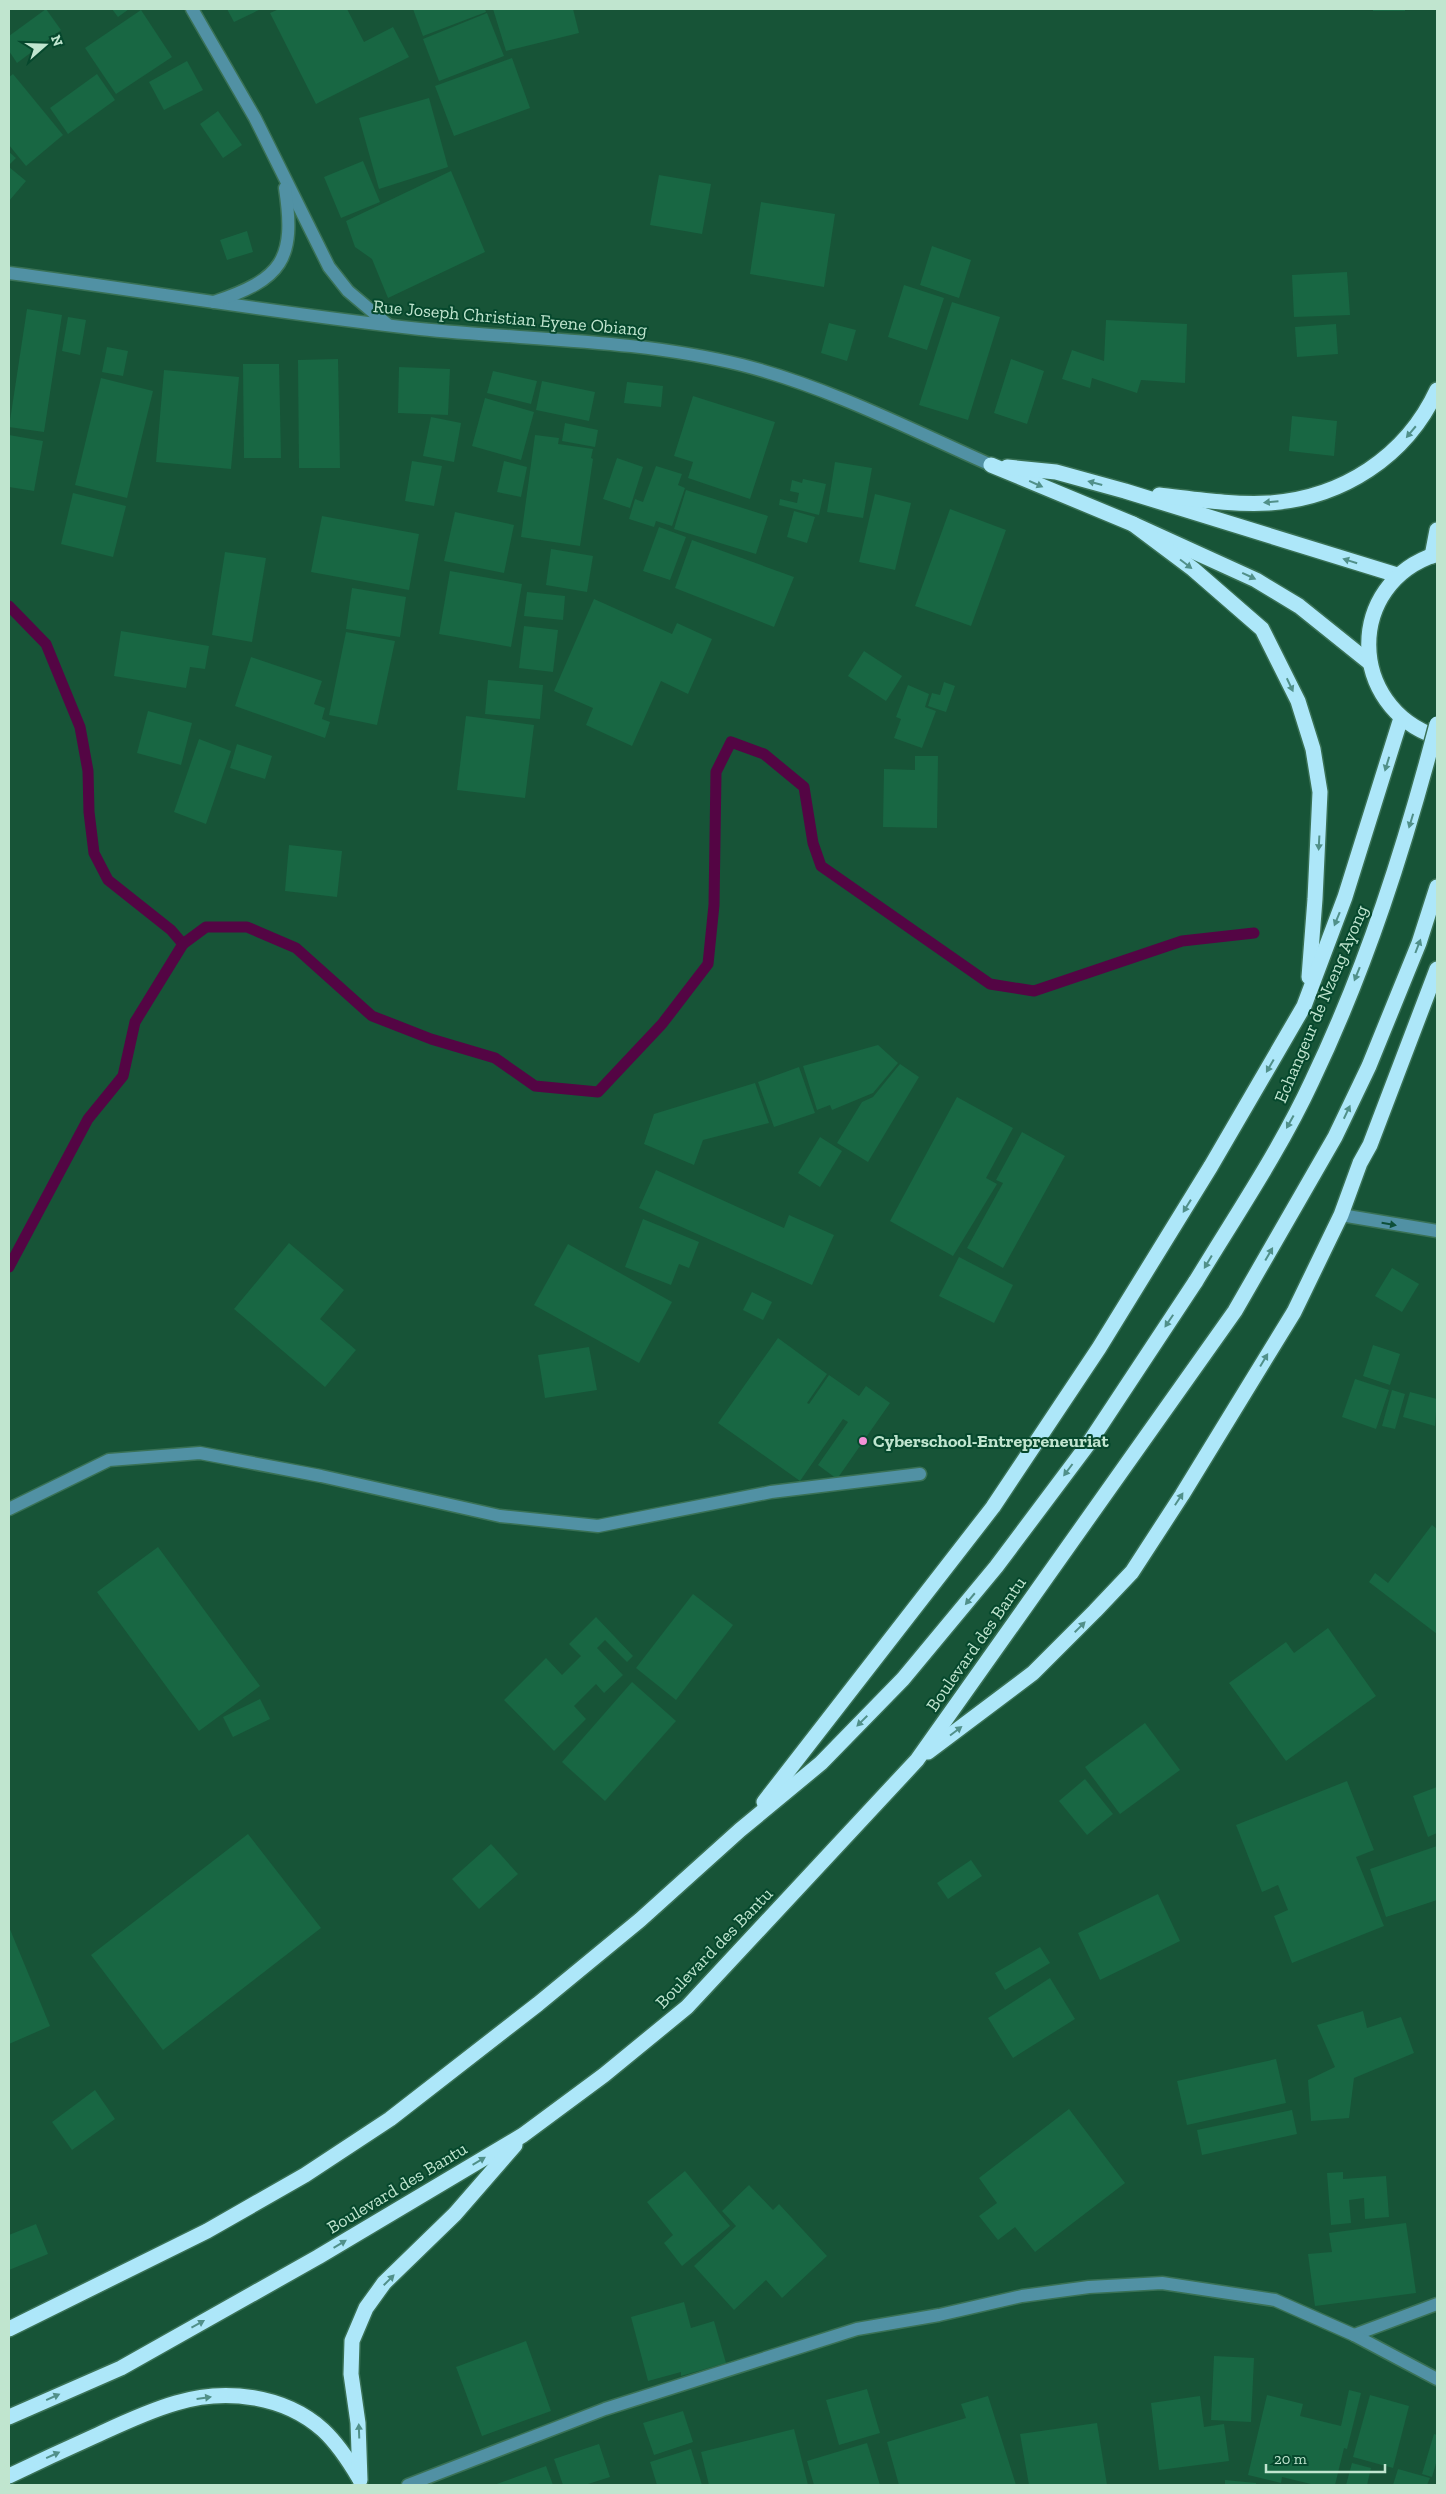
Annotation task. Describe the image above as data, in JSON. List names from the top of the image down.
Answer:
{
  "streets": {
    "highway": ["Echangeur de Nzeng Ayong", "Boulevard des Bantu"],
    "street": ["Rue Joseph Christian Eyene Obiang"]
  },
  "crossings": [
    ["Echangeur de Nzeng Ayong", "Boulevard des Bantu"]
  ],
  "places": ["Cyberschool-Entrepreneuriat"],
  "scale_bar": "20 m",
  "north": "right"
}
